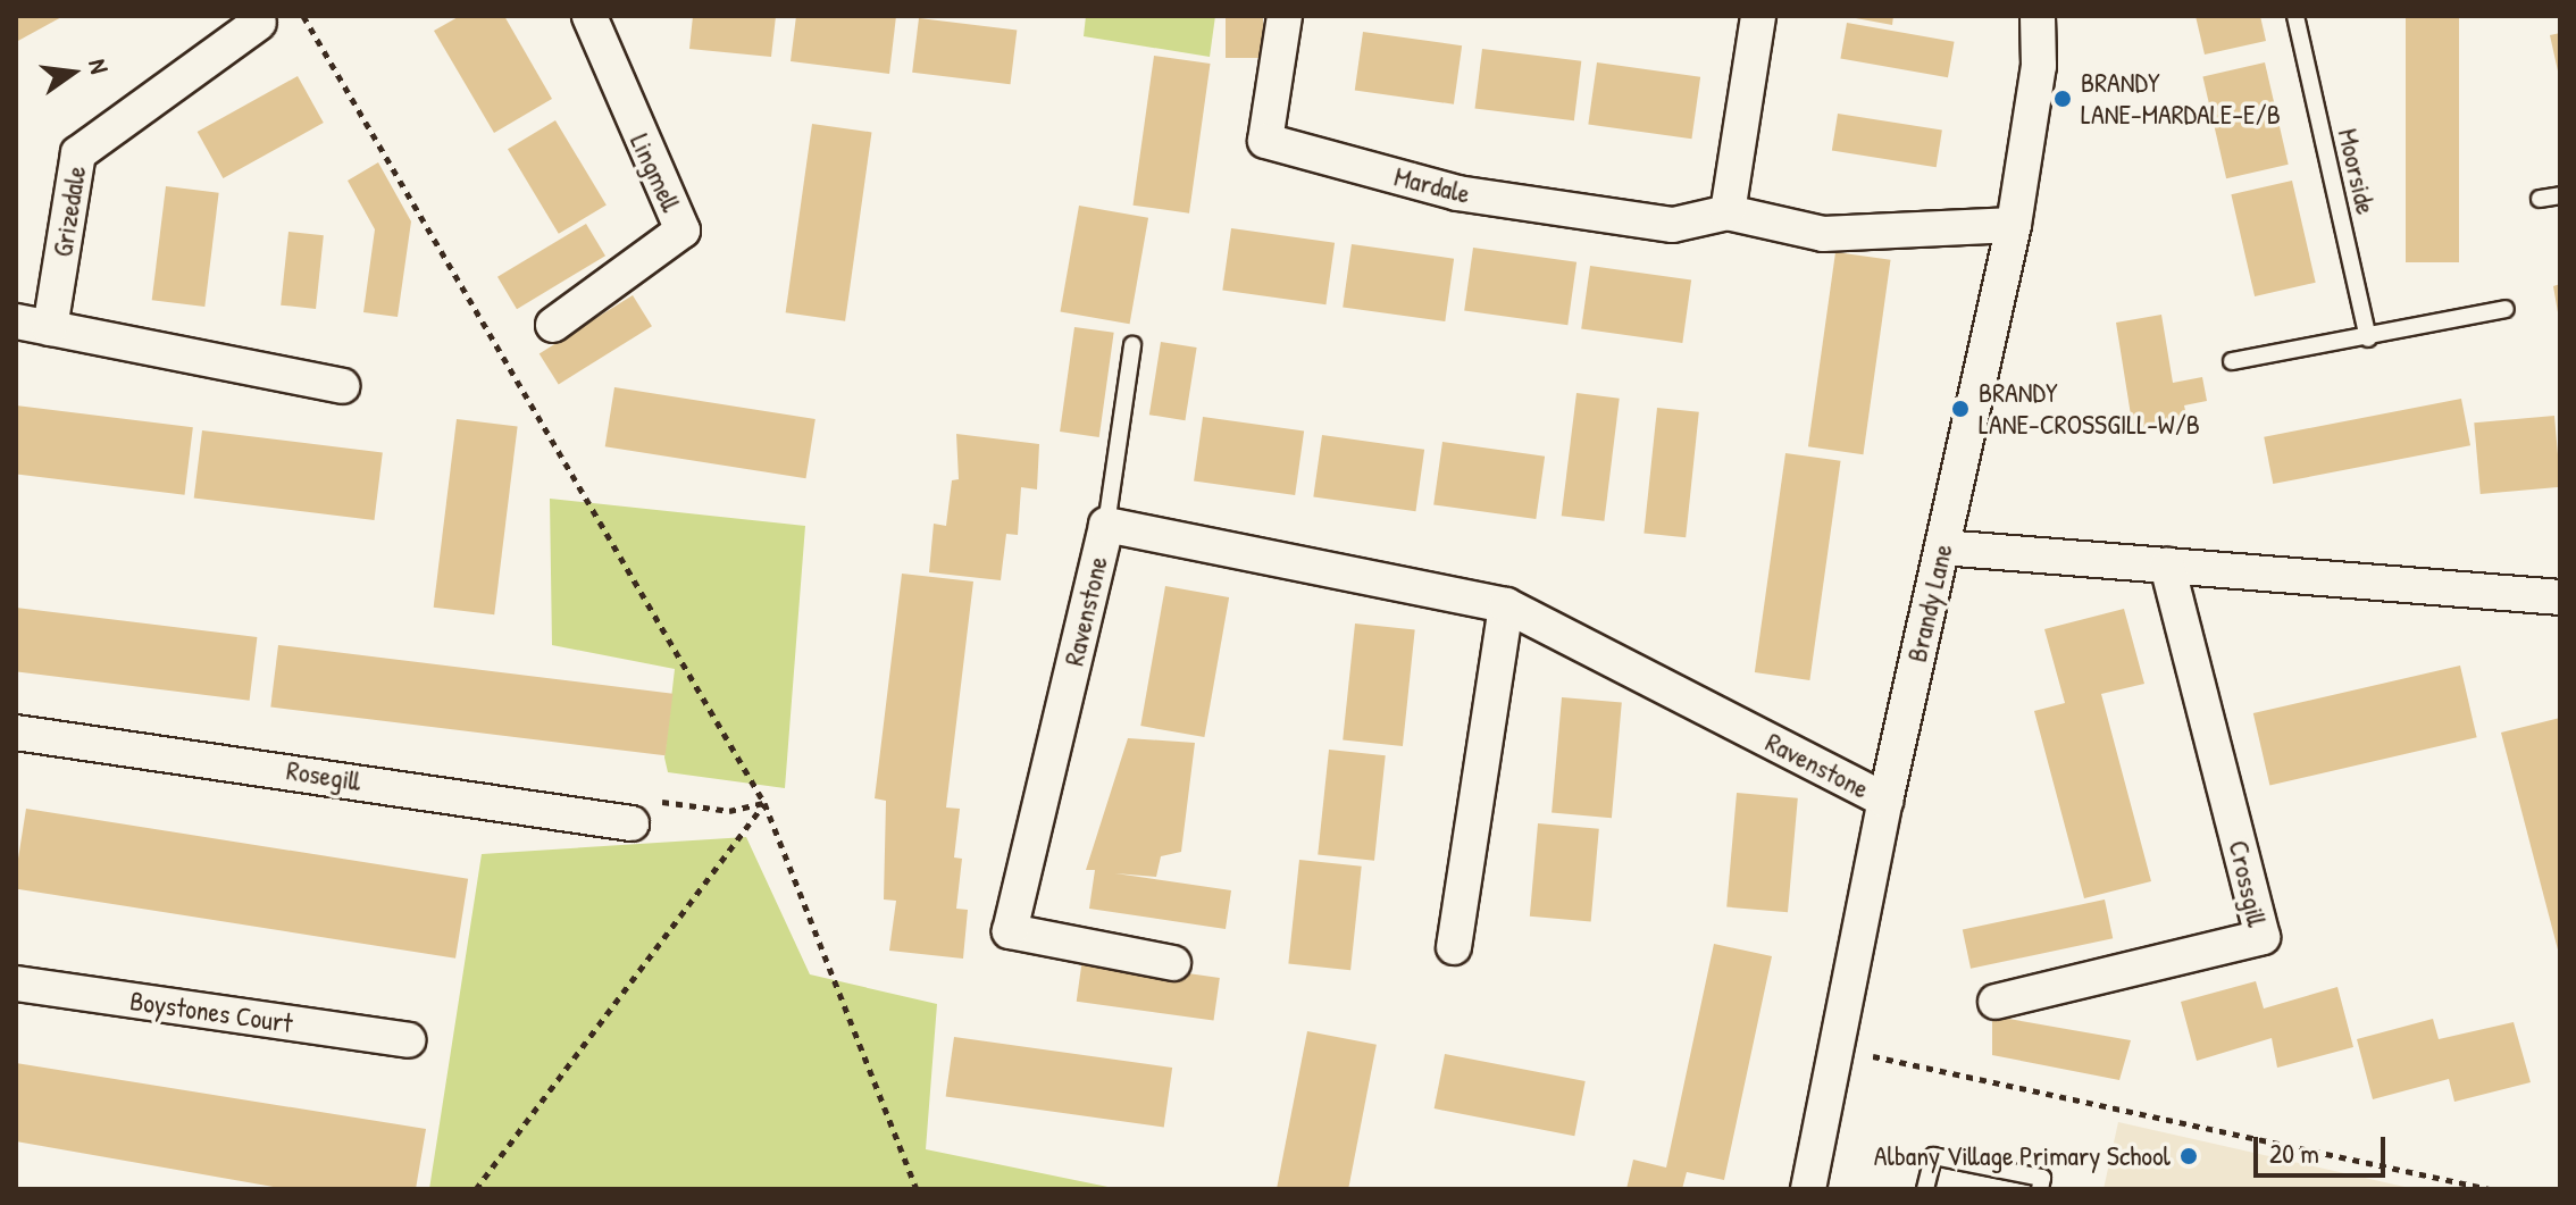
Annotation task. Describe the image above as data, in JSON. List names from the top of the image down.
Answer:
{
  "streets": {
    "street": [
      "Lingmell",
      "Mardale",
      "Grizedale",
      "Brandy Lane",
      "Ravenstone",
      "Rosegill",
      "Crossgill",
      "Boystones Court"
    ],
    "lane": ["Moorside"]
  },
  "crossings": [
    ["Mardale", "Brandy Lane"],
    ["Brandy Lane", "Ravenstone"]
  ],
  "places": ["BRANDY LANE-MARDALE-E/B", "BRANDY LANE-CROSSGILL-W/B", "Albany Village Primary School"],
  "scale_bar": "20 m",
  "north": "right"
}
